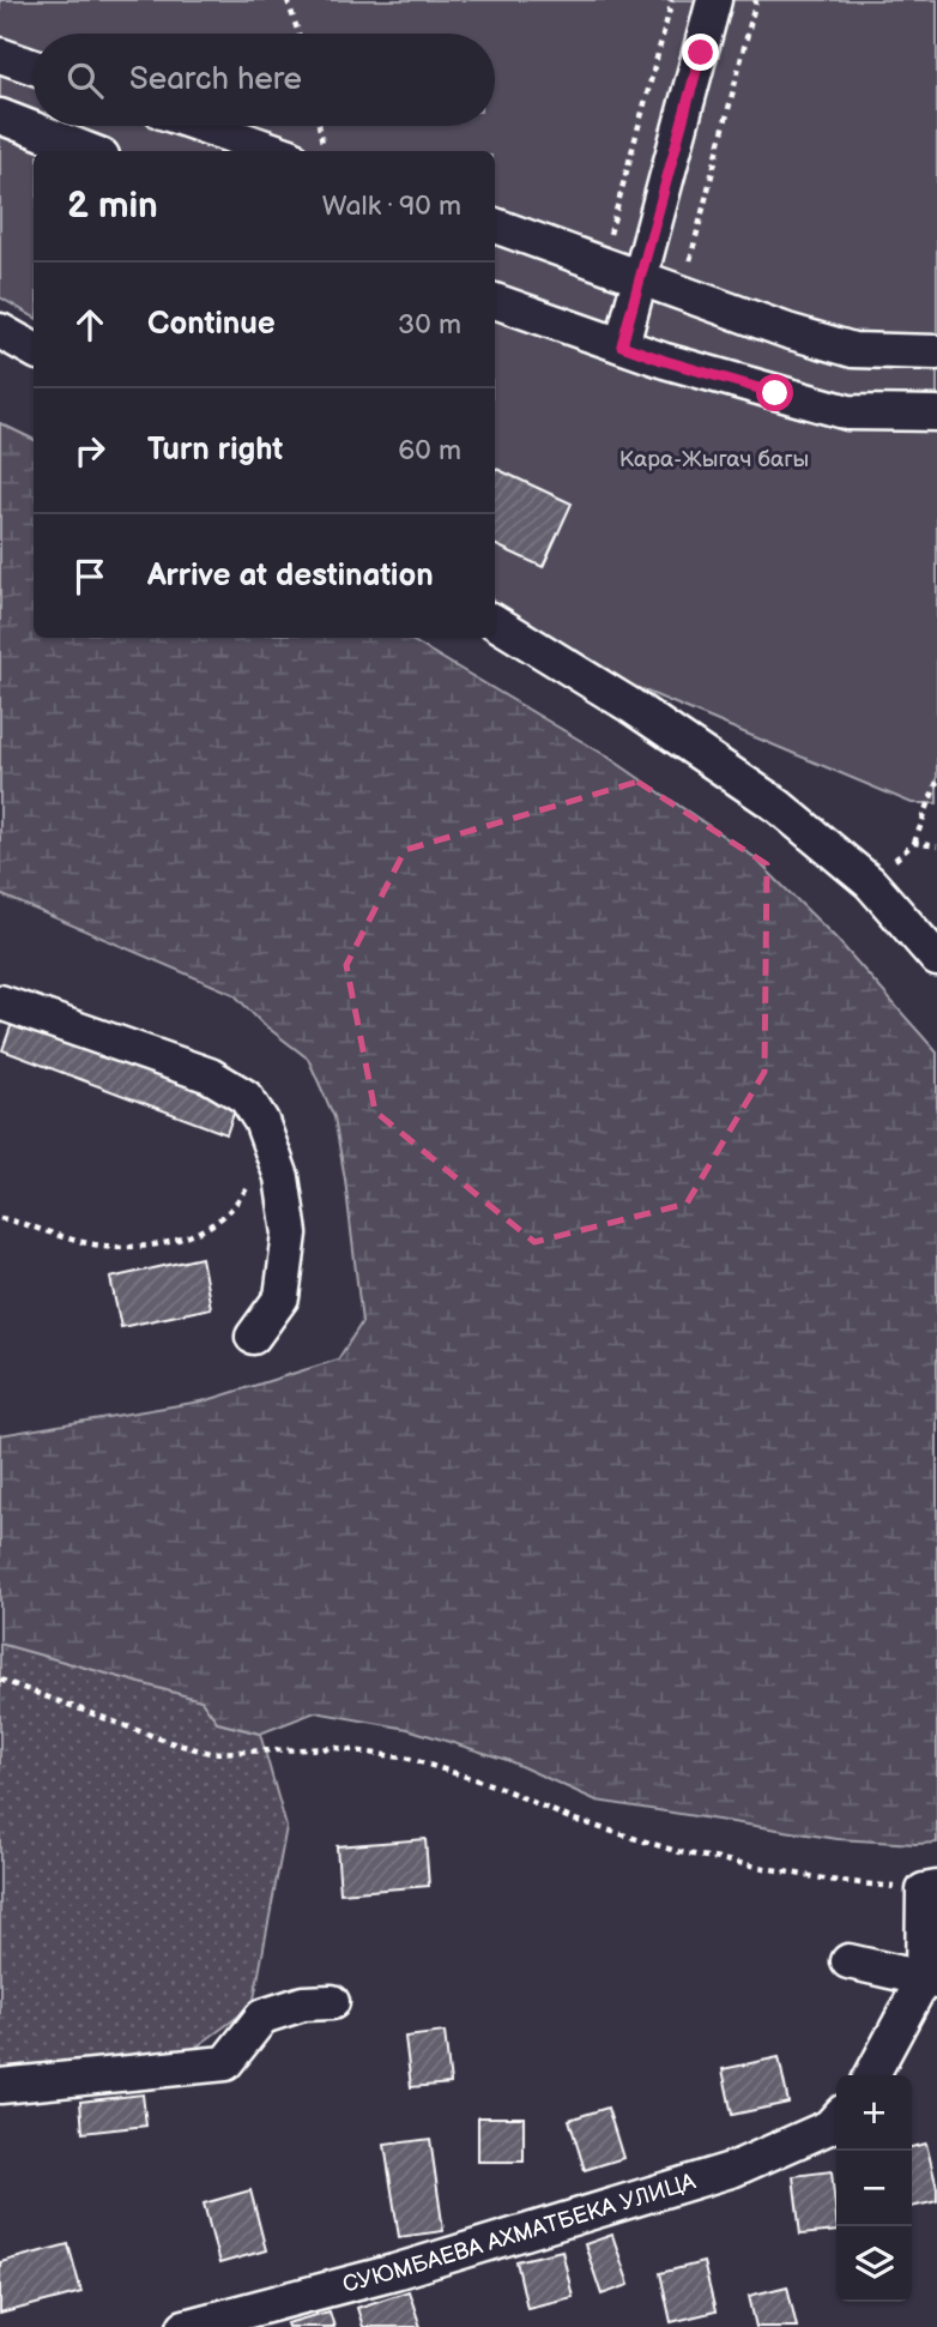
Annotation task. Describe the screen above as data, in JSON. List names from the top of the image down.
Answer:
{
  "streets": {
    "street": ["СУЮМБАЕВА АХМАТБЕКА УЛИЦА"]
  },
  "parks": ["Кара-Жыгач багы"],
  "page": {
    "search": "Search here",
    "heading": ["2 min", "Walk · 90 m"],
    "list": [
      ["Continue", "30 m"],
      ["Turn right", "60 m"],
      "Arrive at destination"
    ],
    "map_buttons": ["+", "−"]
  }
}
